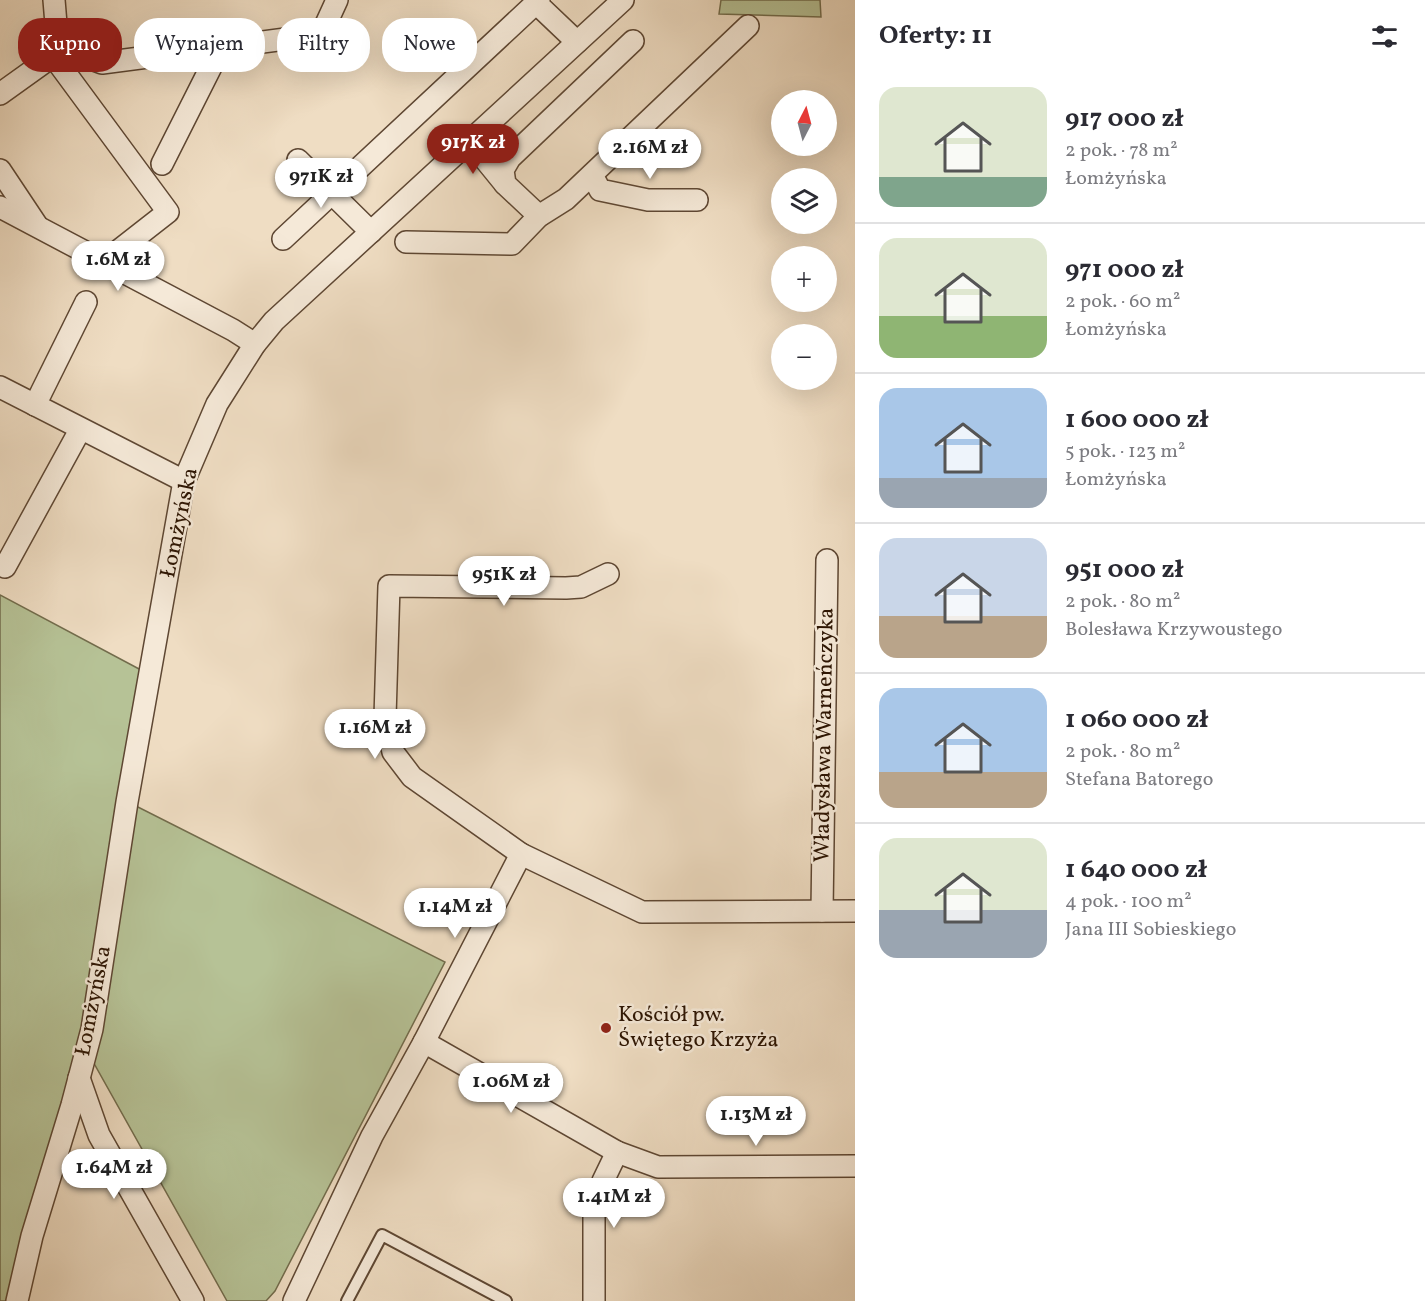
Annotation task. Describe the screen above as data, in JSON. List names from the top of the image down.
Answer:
{
  "streets": {
    "street": ["Łomżyńska", "Władysława Warneńczyka"]
  },
  "places": ["Kościół pw. Świętego Krzyża"],
  "north": "top",
  "page": {
    "heading": "Oferty: 11",
    "chip": [
      "Kupno",
      "Wynajem",
      "Filtry",
      "Nowe"
    ],
    "list": [
      {
        "name": "917 000 zł",
        "note": "2 pok. · 78 m² · Łomżyńska"
      },
      {
        "name": "971 000 zł",
        "note": "2 pok. · 60 m² · Łomżyńska"
      },
      {
        "name": "1 600 000 zł",
        "note": "5 pok. · 123 m² · Łomżyńska"
      },
      {
        "name": "951 000 zł",
        "note": "2 pok. · 80 m² · Bolesława Krzywoustego"
      },
      {
        "name": "1 060 000 zł",
        "note": "2 pok. · 80 m² · Stefana Batorego"
      },
      {
        "name": "1 640 000 zł",
        "note": "4 pok. · 100 m² · Jana III Sobieskiego"
      }
    ],
    "map_buttons": ["+", "−"],
    "price": [
      "917K zł",
      "2.16M zł",
      "971K zł",
      "1.6M zł",
      "951K zł",
      "1.16M zł",
      "1.14M zł",
      "1.06M zł",
      "1.13M zł",
      "1.64M zł",
      "1.41M zł"
    ]
  }
}
